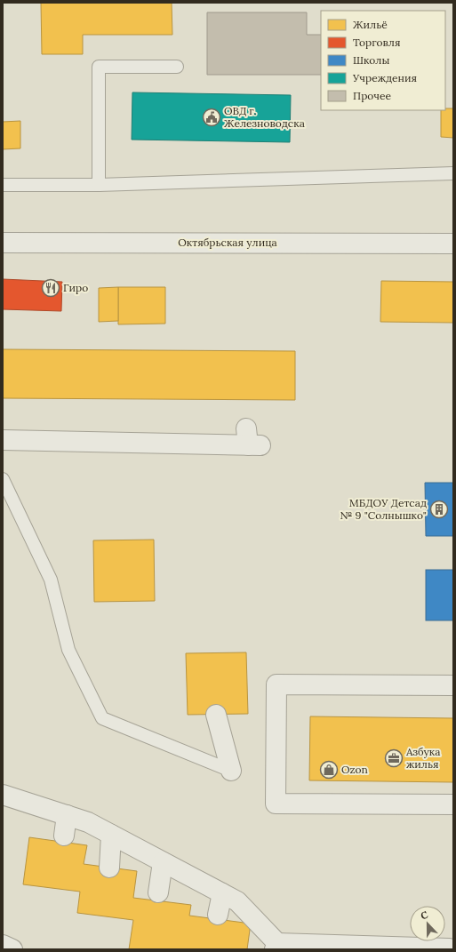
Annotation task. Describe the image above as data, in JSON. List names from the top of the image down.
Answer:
{
  "streets": {
    "street": ["Октябрьская улица"]
  },
  "places": {
    "public building": ["ОВД г. Железноводска"],
    "restaurant": ["Гиро"],
    "building": ["МБДОУ Детсад № 9 \"Солнышко\""],
    "office": ["Азбука жилья"],
    "shop": ["Ozon"]
  },
  "legend": [
    "Жильё",
    "Торговля",
    "Школы",
    "Учреждения",
    "Прочее"
  ],
  "north": "top"
}
